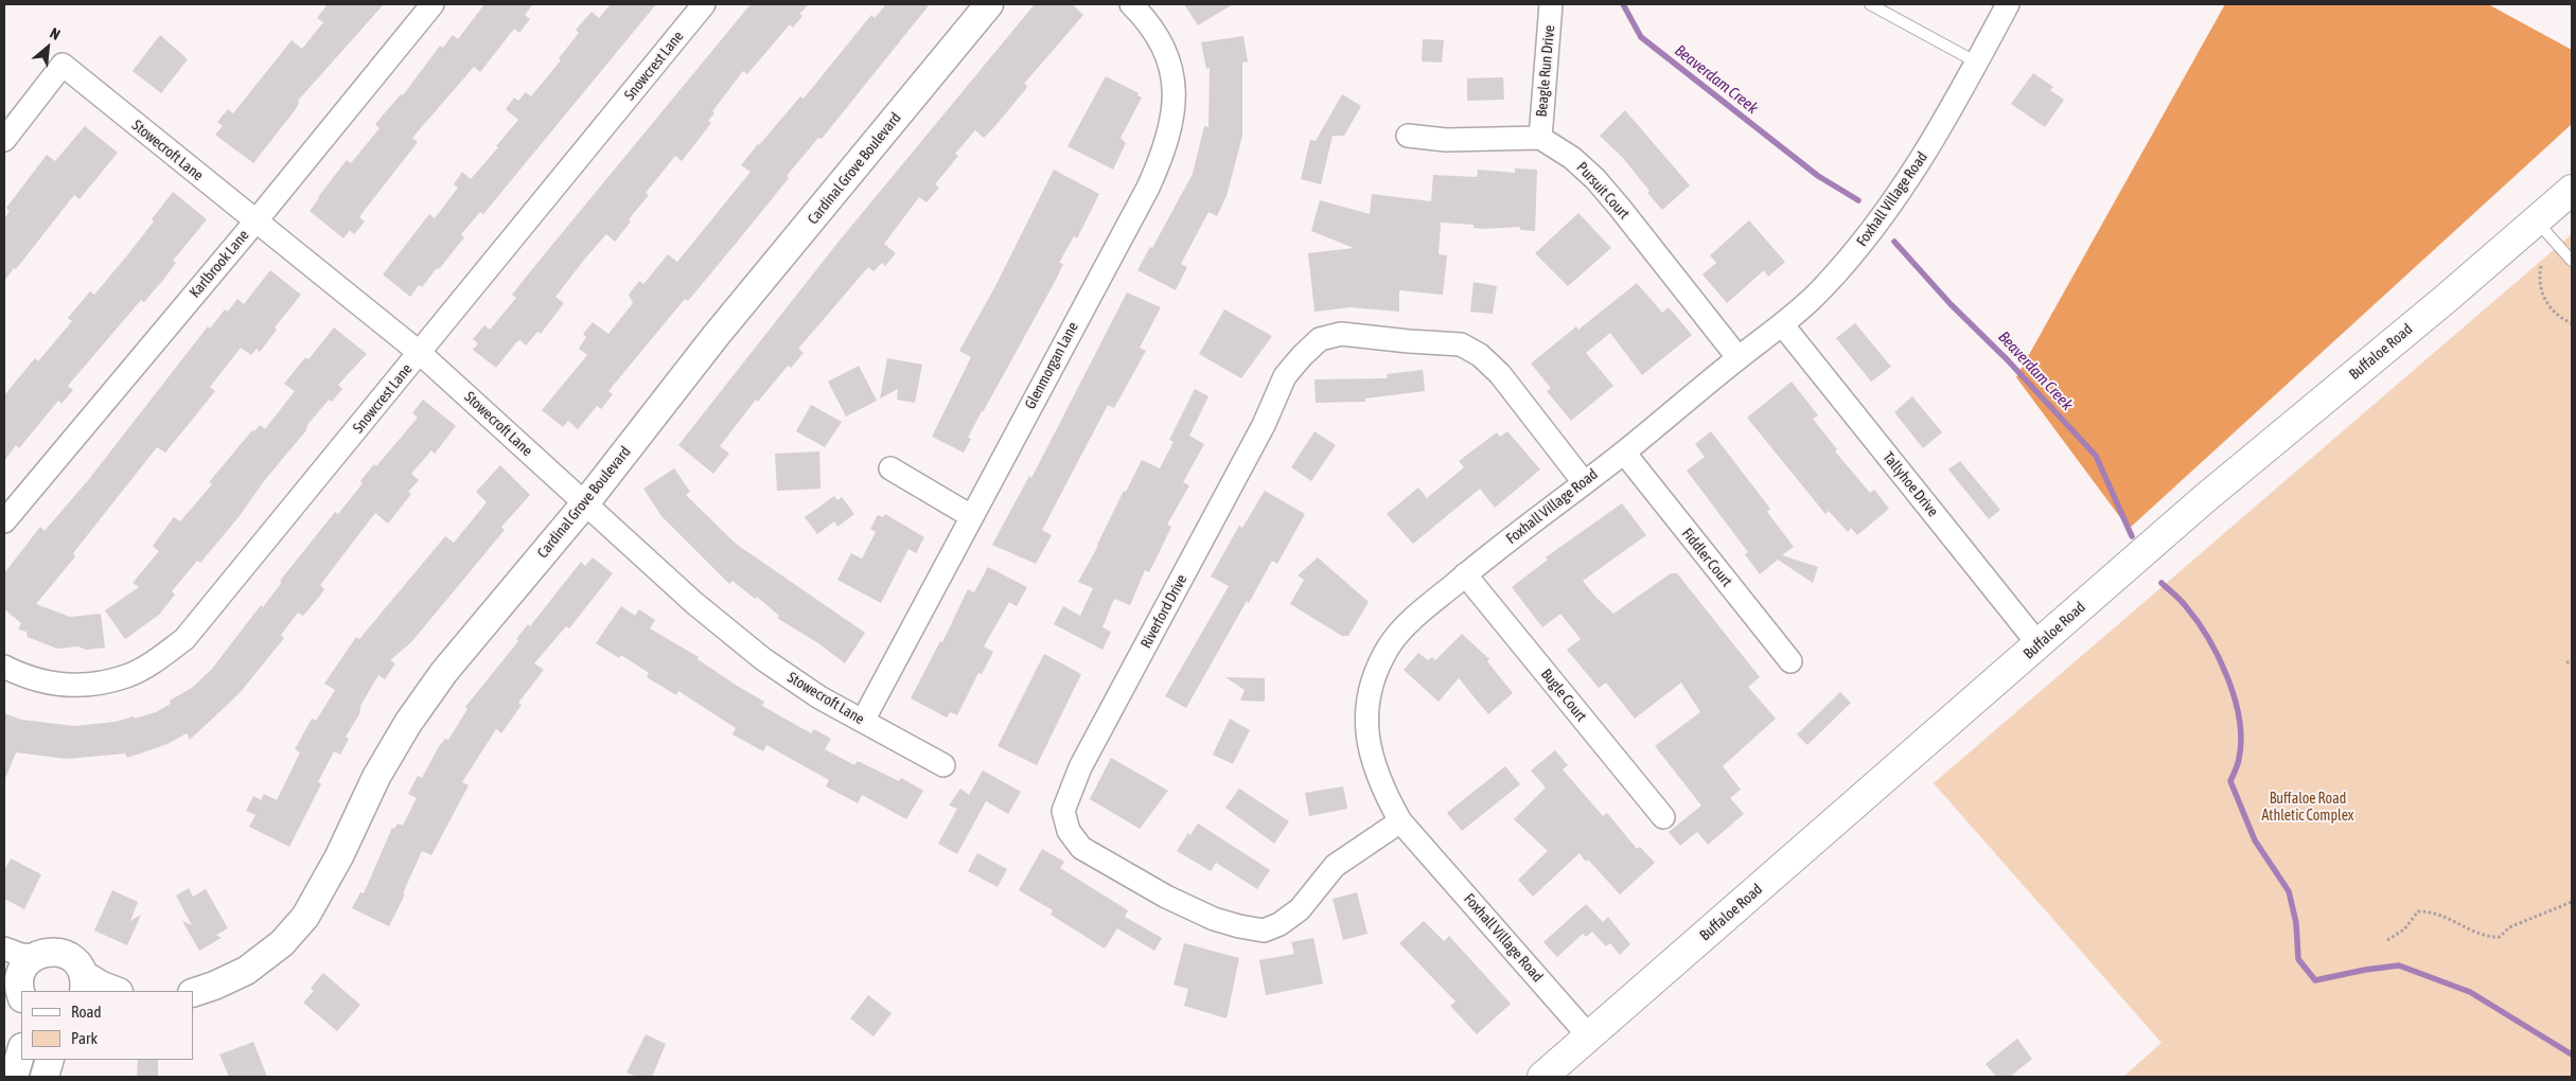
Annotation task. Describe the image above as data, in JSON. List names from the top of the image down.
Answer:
{
  "streets": {
    "main road": ["Buffaloe Road"],
    "street": [
      "Snowcrest Lane",
      "Beagle Run Drive",
      "Stowecroft Lane",
      "Cardinal Grove Boulevard",
      "Pursuit Court",
      "Foxhall Village Road",
      "Karlbrook Lane",
      "Glenmorgan Lane",
      "Tallyhoe Drive",
      "Fiddler Court",
      "Riverford Drive",
      "Bugle Court"
    ]
  },
  "crossings": [
    ["Snowcrest Lane", "Stowecroft Lane"],
    ["Beagle Run Drive", "Pursuit Court"],
    ["Stowecroft Lane", "Cardinal Grove Boulevard"],
    ["Stowecroft Lane", "Karlbrook Lane"],
    ["Stowecroft Lane", "Glenmorgan Lane"],
    ["Pursuit Court", "Foxhall Village Road"],
    ["Foxhall Village Road", "Buffaloe Road"],
    ["Foxhall Village Road", "Tallyhoe Drive"],
    ["Foxhall Village Road", "Fiddler Court"],
    ["Foxhall Village Road", "Riverford Drive"],
    ["Foxhall Village Road", "Bugle Court"],
    ["Buffaloe Road", "Tallyhoe Drive"]
  ],
  "water": ["Beaverdam Creek"],
  "parks": ["Buffaloe Road Athletic Complex"],
  "legend": ["Road", "Park"],
  "north": "top right"
}
